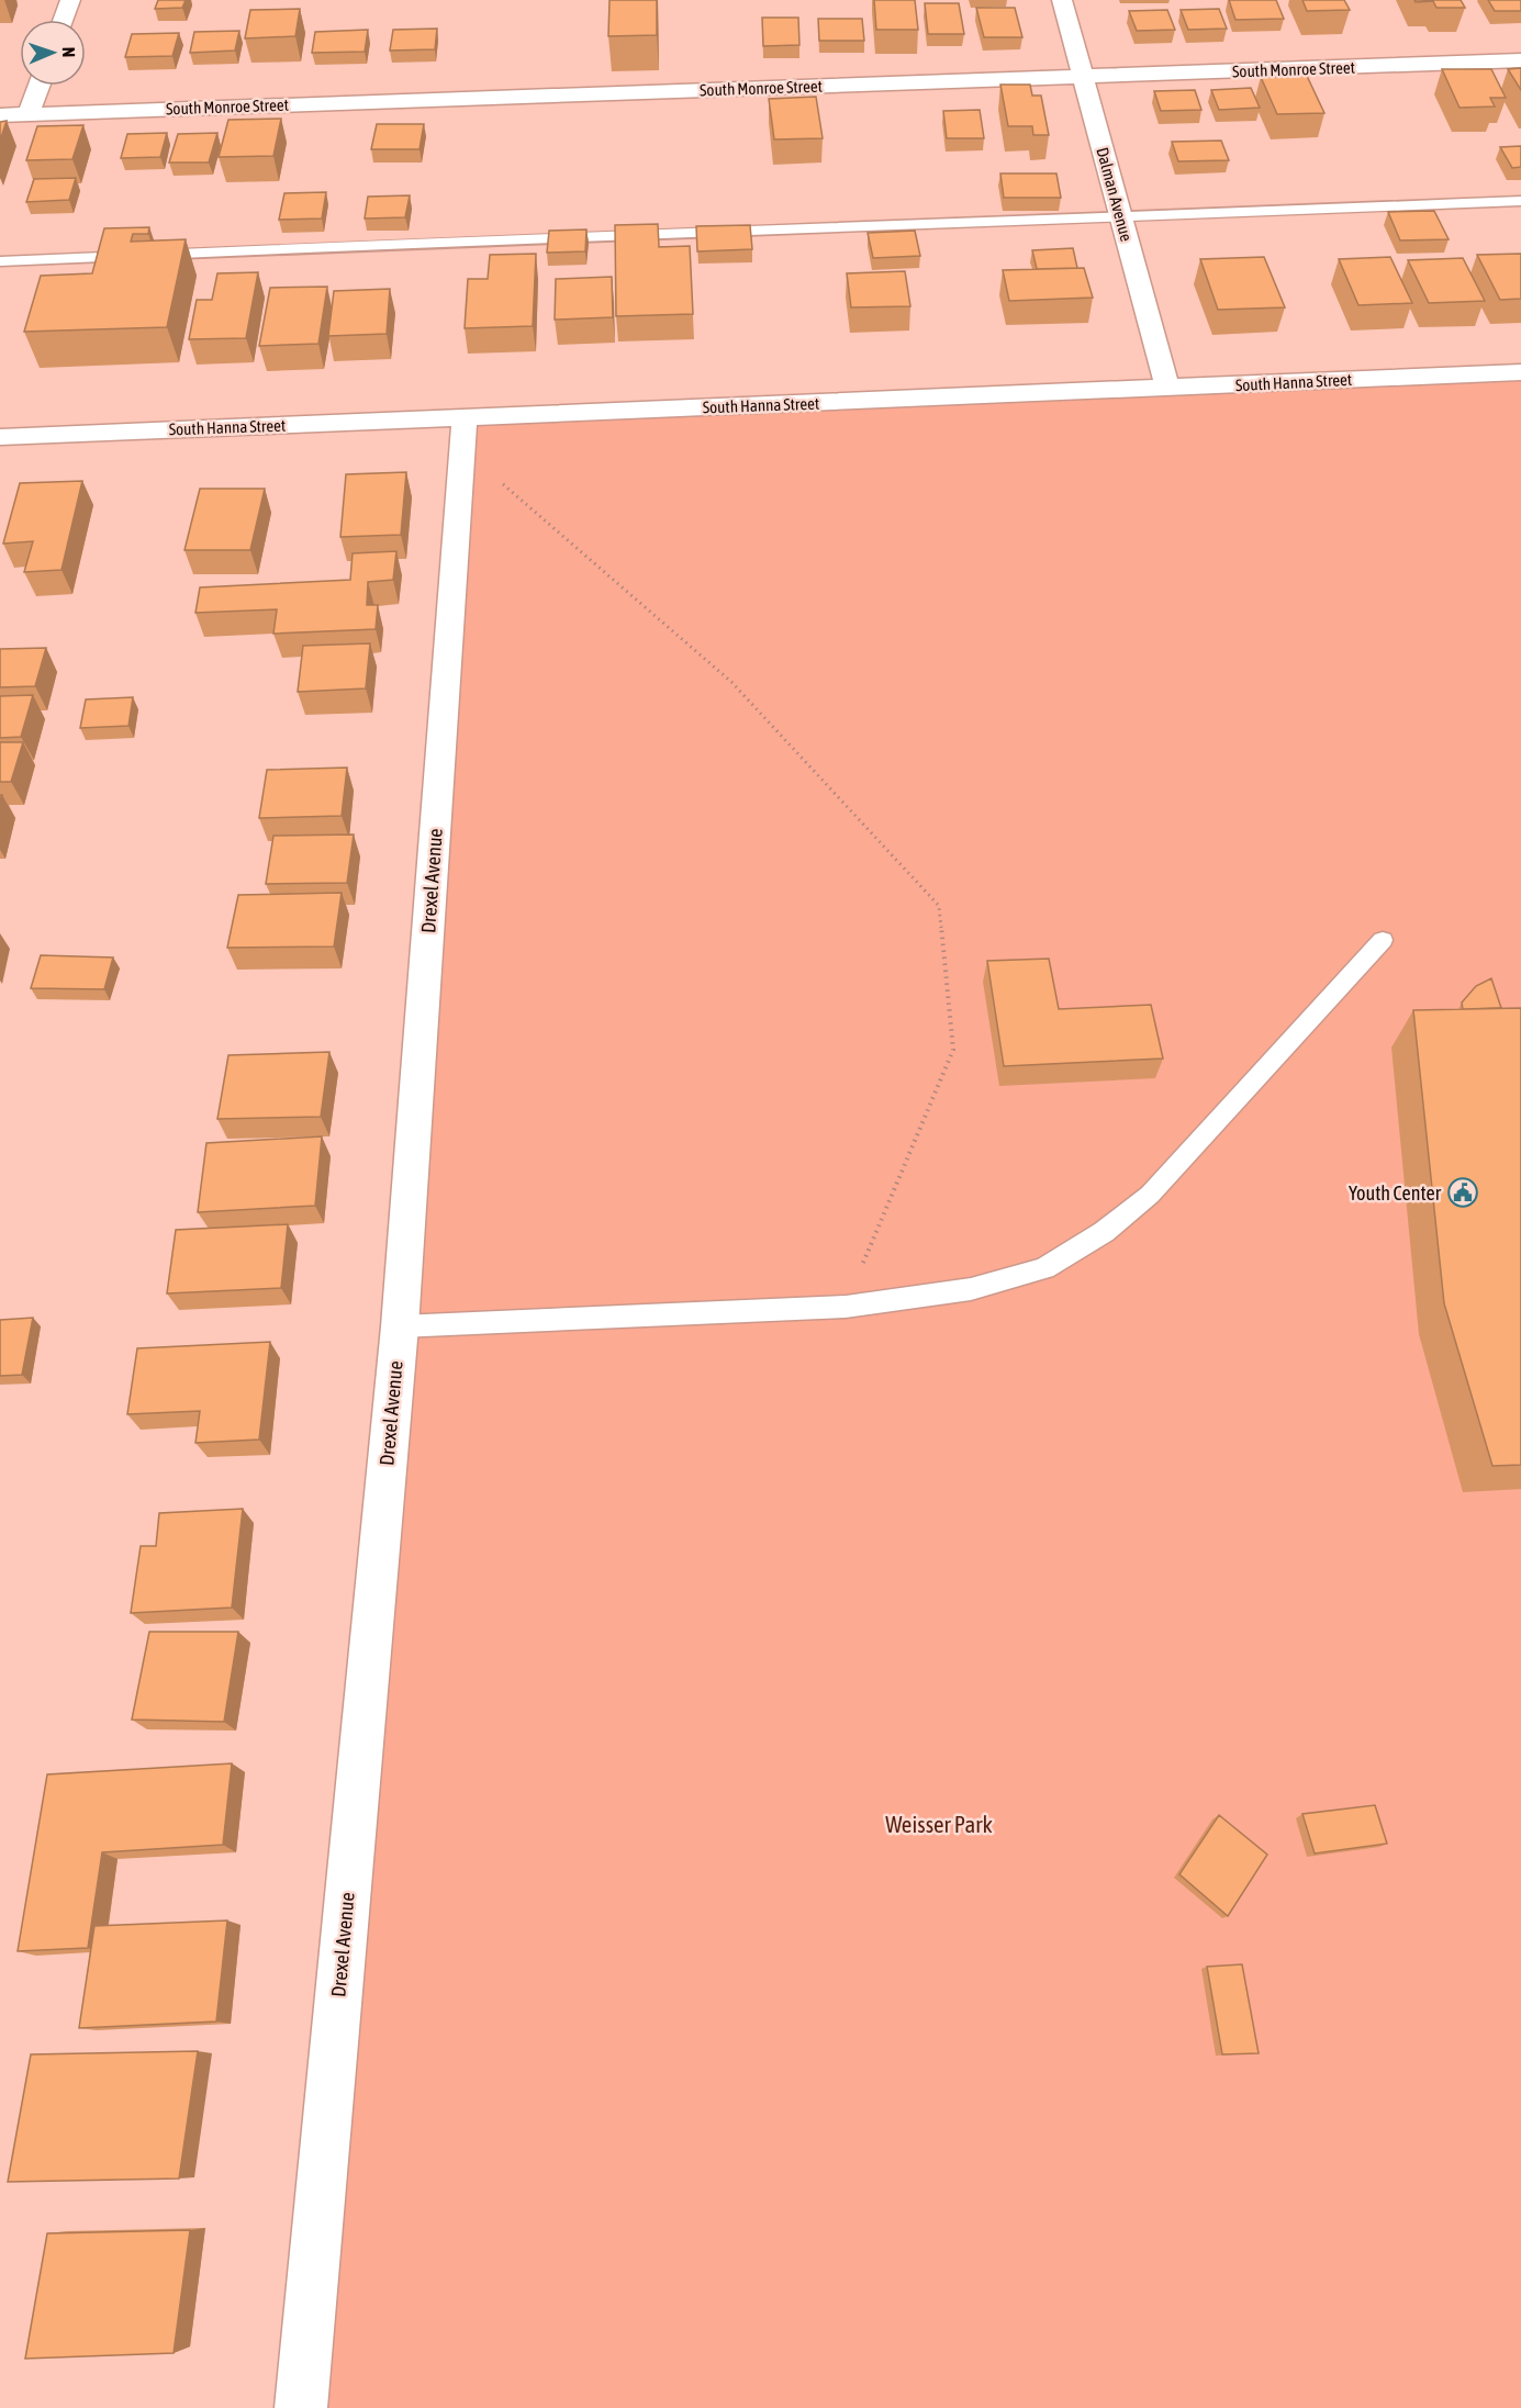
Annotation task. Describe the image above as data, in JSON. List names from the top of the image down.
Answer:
{
  "streets": {
    "street": [
      "South Monroe Street",
      "Dalman Avenue",
      "South Hanna Street",
      "Drexel Avenue"
    ]
  },
  "crossings": [
    ["South Monroe Street", "Dalman Avenue"],
    ["Dalman Avenue", "South Hanna Street"],
    ["South Hanna Street", "Drexel Avenue"]
  ],
  "parks": ["Weisser Park"],
  "places": {
    "public building": ["Youth Center"]
  },
  "north": "right"
}
